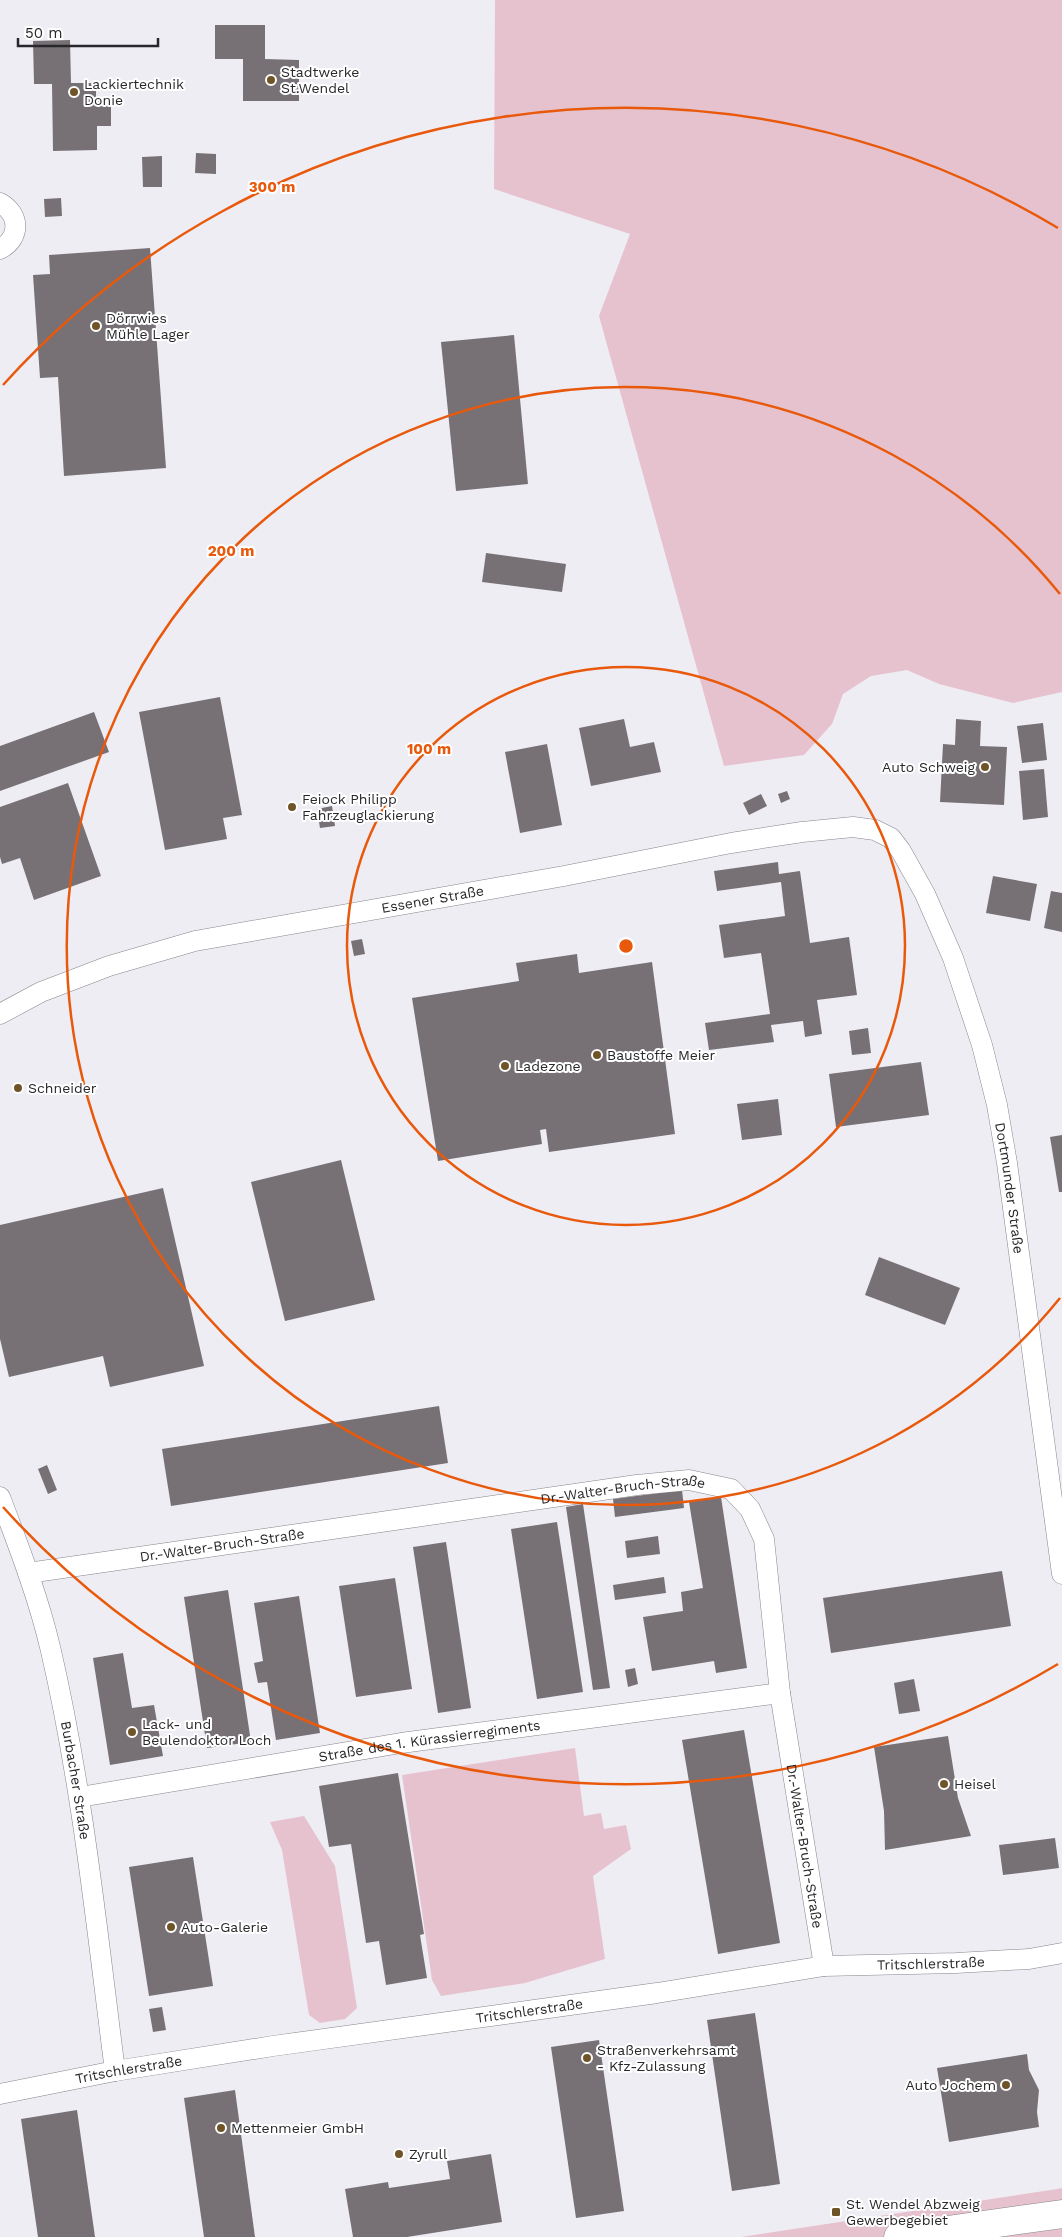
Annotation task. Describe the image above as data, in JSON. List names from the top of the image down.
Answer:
{
  "streets": {
    "street": [
      "Essener Straße",
      "Dortmunder Straße",
      "Dr.-Walter-Bruch-Straße",
      "Straße des 1. Kürassierregiments",
      "Burbacher Straße",
      "Tritschlerstraße"
    ]
  },
  "crossings": [
    ["Essener Straße", "Dortmunder Straße"],
    ["Dr.-Walter-Bruch-Straße", "Straße des 1. Kürassierregiments"],
    ["Dr.-Walter-Bruch-Straße", "Burbacher Straße"],
    ["Dr.-Walter-Bruch-Straße", "Tritschlerstraße"],
    ["Straße des 1. Kürassierregiments", "Burbacher Straße"],
    ["Burbacher Straße", "Tritschlerstraße"]
  ],
  "places": {
    "other": [
      "Stadtwerke St.Wendel",
      "Lackiertechnik Donie",
      "Dörrwies Mühle Lager",
      "Auto Schweig",
      "Feiock Philipp Fahrzeuglackierung",
      "Baustoffe Meier",
      "Ladezone",
      "Schneider",
      "Lack- und Beulendoktor Loch",
      "Heisel",
      "Auto-Galerie",
      "Straßenverkehrsamt - Kfz-Zulassung",
      "Auto Jochem",
      "Mettenmeier GmbH",
      "Zyrull"
    ],
    "transit": ["St. Wendel Abzweig Gewerbegebiet"]
  },
  "scale_bar": "50 m",
  "rings": ["300 m", "200 m", "100 m"]
}
